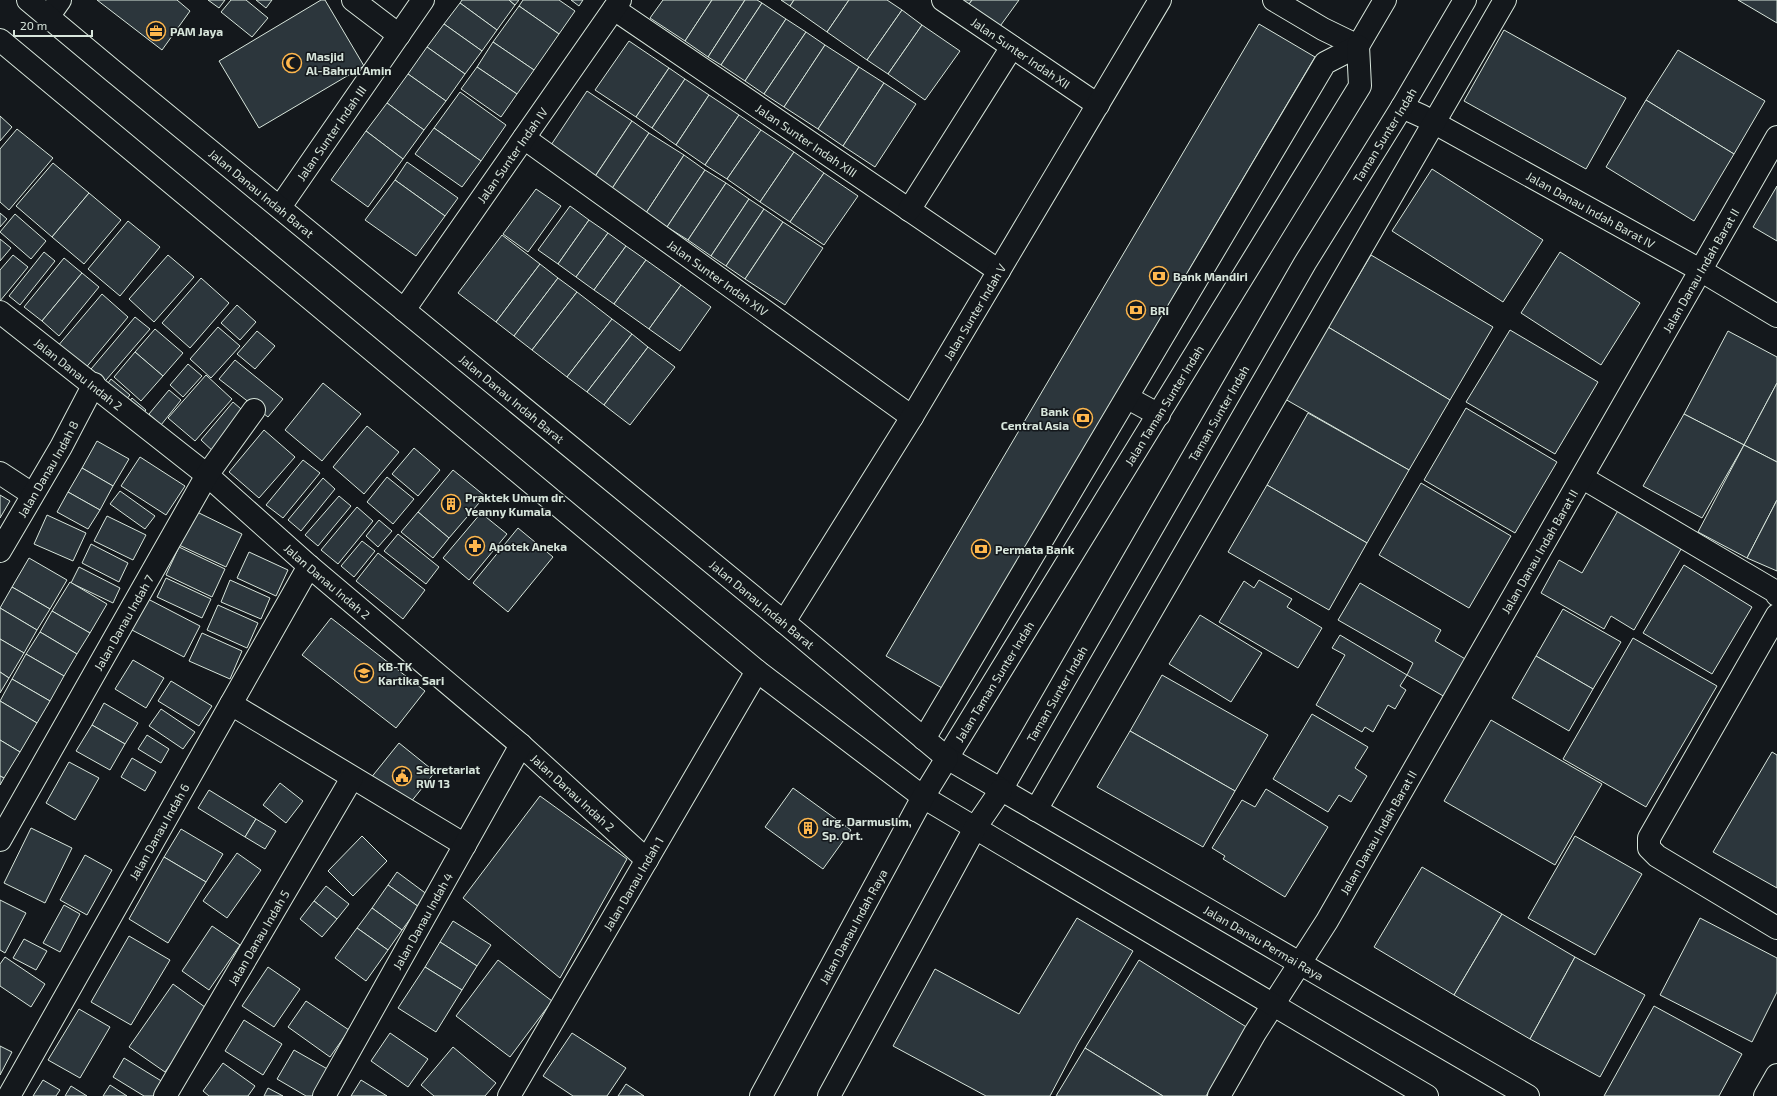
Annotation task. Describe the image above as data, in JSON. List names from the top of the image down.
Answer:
{
  "streets": {
    "street": [
      "Jalan Sunter Indah XII",
      "Jalan Sunter Indah III",
      "Taman Sunter Indah",
      "Jalan Sunter Indah XIII",
      "Jalan Sunter Indah IV",
      "Jalan Danau Indah Barat",
      "Jalan Danau Indah Barat IV",
      "Jalan Danau Indah Barat II",
      "Jalan Sunter Indah XIV",
      "Jalan Sunter Indah V",
      "Jalan Danau Indah 2",
      "Jalan Taman Sunter Indah",
      "Jalan Danau Indah 8",
      "Jalan Danau Indah 7",
      "Jalan Danau Indah 6",
      "Jalan Danau Indah 1",
      "Jalan Danau Indah 4",
      "Jalan Danau Indah Raya",
      "Jalan Danau Indah 5",
      "Jalan Danau Permai Raya"
    ]
  },
  "crossings": [
    ["Jalan Sunter Indah XII", "Jalan Sunter Indah V"],
    ["Jalan Sunter Indah III", "Jalan Danau Indah Barat"],
    ["Taman Sunter Indah", "Jalan Danau Indah Barat"],
    ["Taman Sunter Indah", "Jalan Danau Indah Barat IV"],
    ["Taman Sunter Indah", "Jalan Danau Permai Raya"],
    ["Jalan Sunter Indah XIII", "Jalan Sunter Indah IV"],
    ["Jalan Sunter Indah XIII", "Jalan Sunter Indah V"],
    ["Jalan Sunter Indah IV", "Jalan Danau Indah Barat"],
    ["Jalan Sunter Indah IV", "Jalan Sunter Indah XIV"],
    ["Jalan Danau Indah Barat", "Jalan Sunter Indah V"],
    ["Jalan Danau Indah Barat", "Jalan Taman Sunter Indah"],
    ["Jalan Danau Indah Barat", "Jalan Danau Indah Raya"],
    ["Jalan Danau Indah Barat", "Jalan Danau Permai Raya"],
    ["Jalan Danau Indah Barat IV", "Jalan Danau Indah Barat II"],
    ["Jalan Danau Indah Barat II", "Jalan Danau Permai Raya"],
    ["Jalan Sunter Indah XIV", "Jalan Sunter Indah V"],
    ["Jalan Danau Indah 2", "Jalan Danau Indah 8"],
    ["Jalan Danau Indah 2", "Jalan Danau Indah 7"],
    ["Jalan Danau Indah 2", "Jalan Danau Indah 6"],
    ["Jalan Danau Indah 2", "Jalan Danau Indah 1"],
    ["Jalan Danau Indah 2", "Jalan Danau Indah 4"],
    ["Jalan Taman Sunter Indah", "Jalan Danau Indah Raya"]
  ],
  "places": {
    "office": ["PAM Jaya"],
    "mosque": ["Masjid Al-Bahrul Amin"],
    "bank": [
      "Bank Mandiri",
      "BRI",
      "Bank Central Asia",
      "Permata Bank"
    ],
    "building": ["Praktek Umum dr. Yeanny Kumala", "drg. Darmuslim, Sp. Ort."],
    "pharmacy": ["Apotek Aneka"],
    "school or university": ["KB-TK Kartika Sari"],
    "public building": ["Sekretariat RW 13"]
  },
  "scale_bar": "20 m"
}
